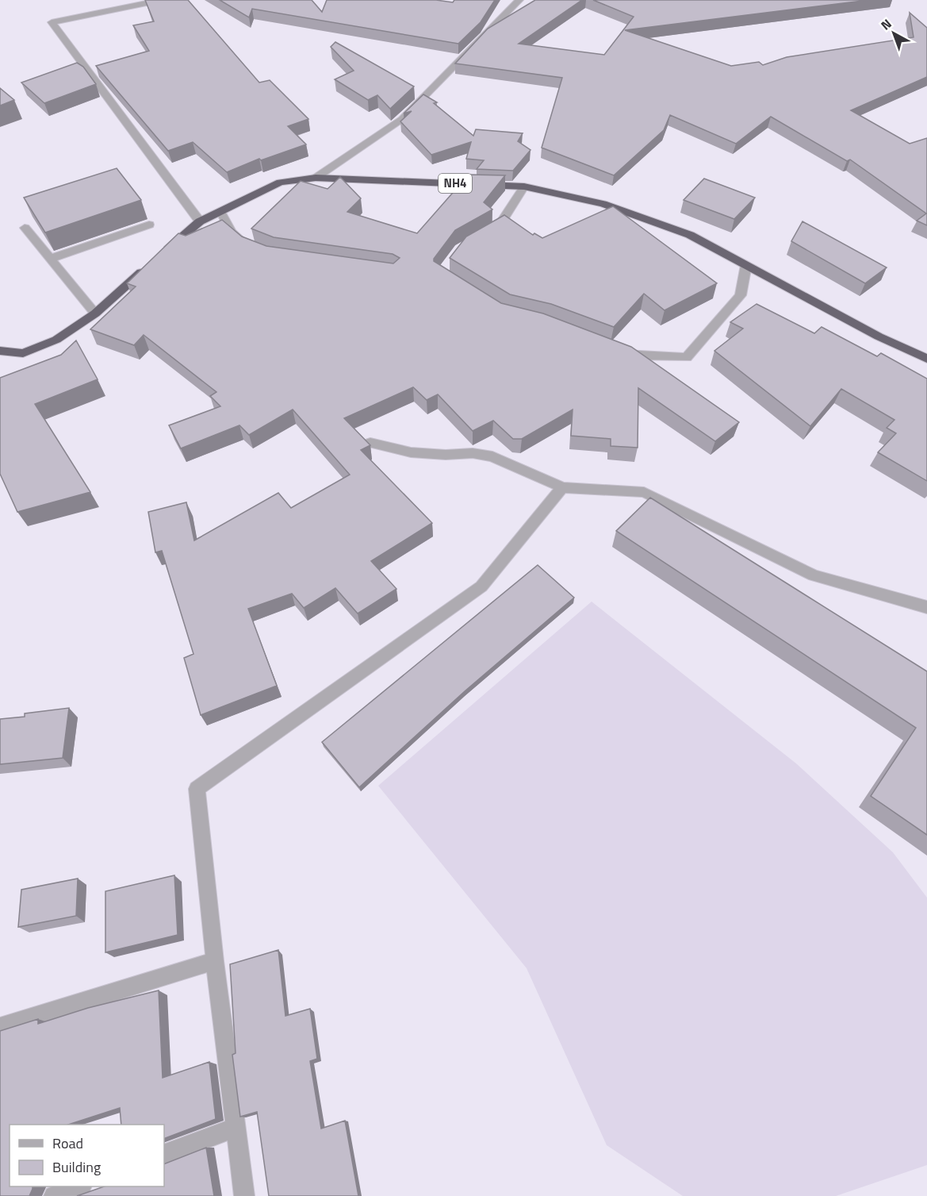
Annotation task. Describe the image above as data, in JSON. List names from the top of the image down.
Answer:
{
  "streets": {
    "highway": ["NH4"]
  },
  "legend": ["Road", "Building"],
  "north": "top left"
}
